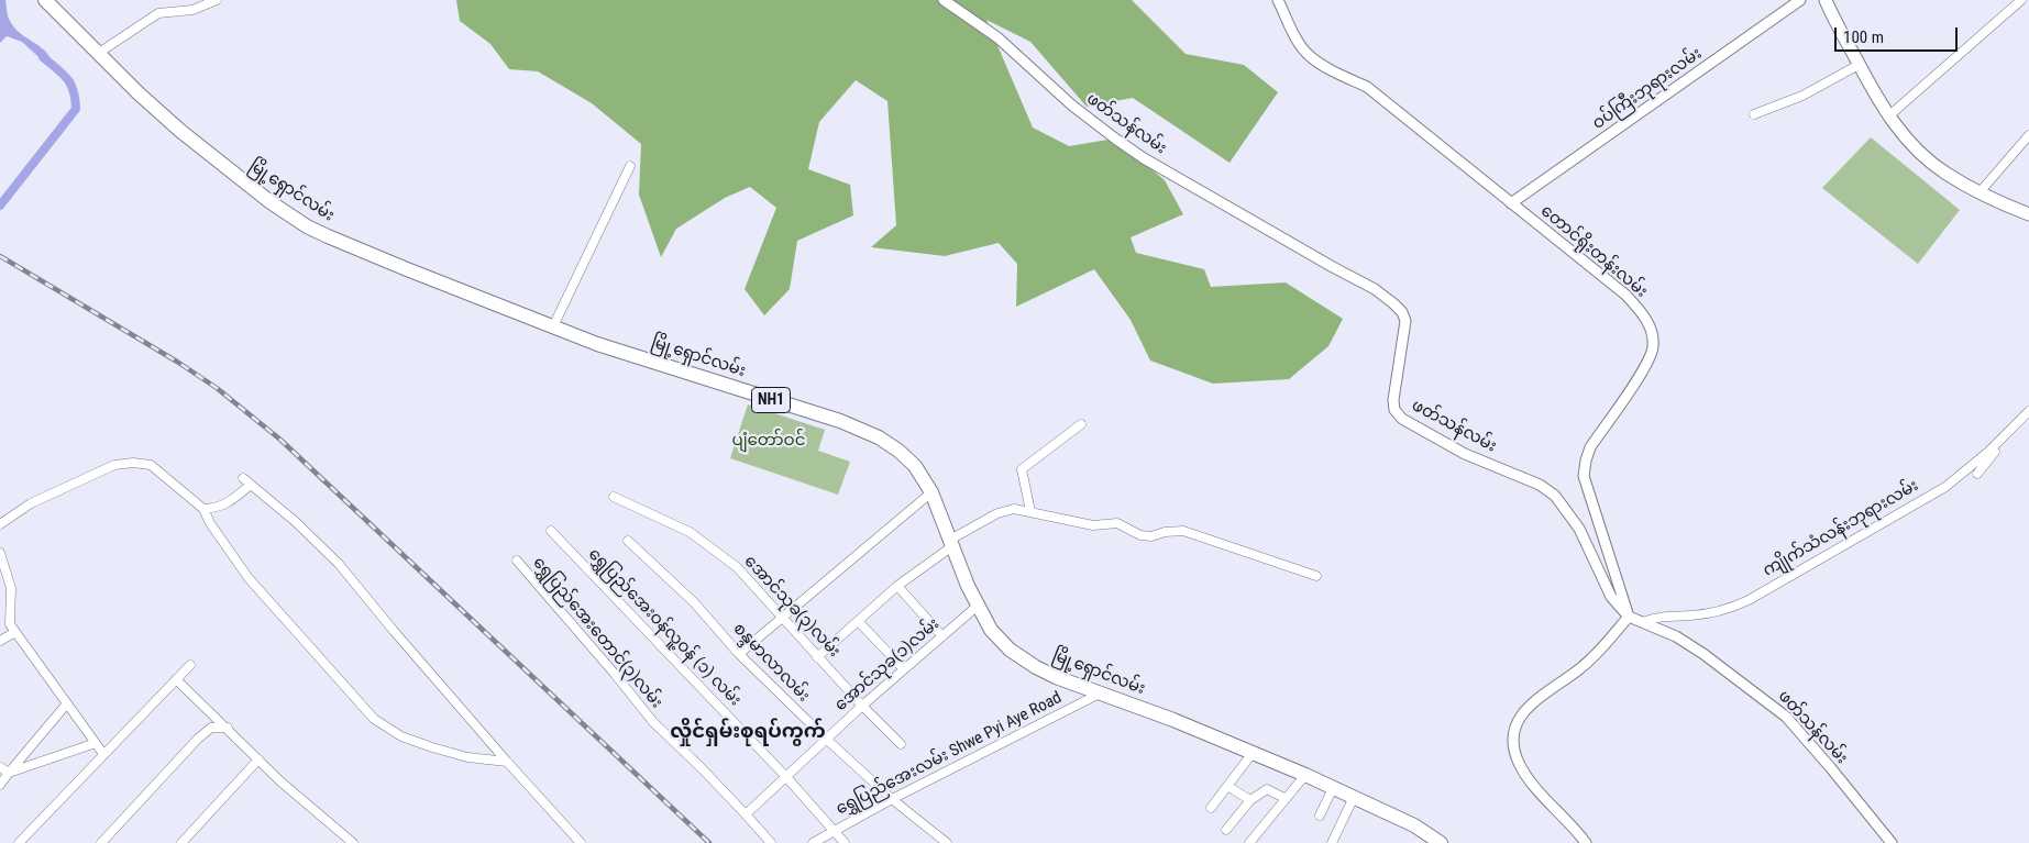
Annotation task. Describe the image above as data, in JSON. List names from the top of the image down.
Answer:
{
  "streets": {
    "highway": ["မြို့ရှောင်လမ်း", "NH1"],
    "street": [
      "ဝပ်ကြီးဘုရားလမ်း",
      "ဖတ်သန်လမ်း",
      "တောင်ရိုးတန်းလမ်း",
      "ကျိုက်သံလန်းဘုရားလမ်း",
      "အောင်သုခ(၃)လမ်း",
      "ရွှေပြည်အေးဝန်လူ့ဝန် (၁) လမ်း",
      "ရွှေပြည်အေးတောင်(၃)လမ်း",
      "စန္ဒမာလာလမ်း",
      "အောင်သုခ(၁)လမ်း",
      "ရွှေပြည်အေးလမ်း Shwe Pyi Aye Road"
    ]
  },
  "crossings": [
    ["ဝပ်ကြီးဘုရားလမ်း", "တောင်ရိုးတန်းလမ်း"],
    ["ဖတ်သန်လမ်း", "တောင်ရိုးတန်းလမ်း"],
    ["ဖတ်သန်လမ်း", "ကျိုက်သံလန်းဘုရားလမ်း"],
    ["မြို့ရှောင်လမ်း", "အောင်သုခ(၁)လမ်း"],
    ["မြို့ရှောင်လမ်း", "ရွှေပြည်အေးလမ်း Shwe Pyi Aye Road"],
    ["အောင်သုခ(၃)လမ်း", "အောင်သုခ(၁)လမ်း"],
    ["ရွှေပြည်အေးဝန်လူ့ဝန် (၁) လမ်း", "အောင်သုခ(၁)လမ်း"],
    ["ရွှေပြည်အေးဝန်လူ့ဝန် (၁) လမ်း", "ရွှေပြည်အေးလမ်း Shwe Pyi Aye Road"],
    ["ရွှေပြည်အေးတောင်(၃)လမ်း", "အောင်သုခ(၁)လမ်း"],
    ["စန္ဒမာလာလမ်း", "အောင်သုခ(၁)လမ်း"],
    ["စန္ဒမာလာလမ်း", "ရွှေပြည်အေးလမ်း Shwe Pyi Aye Road"]
  ],
  "districts": ["လှိုင်ရှမ်းစုရပ်ကွက်"],
  "parks": ["ပျံတော်ဝင်"],
  "scale_bar": "100 m"
}
